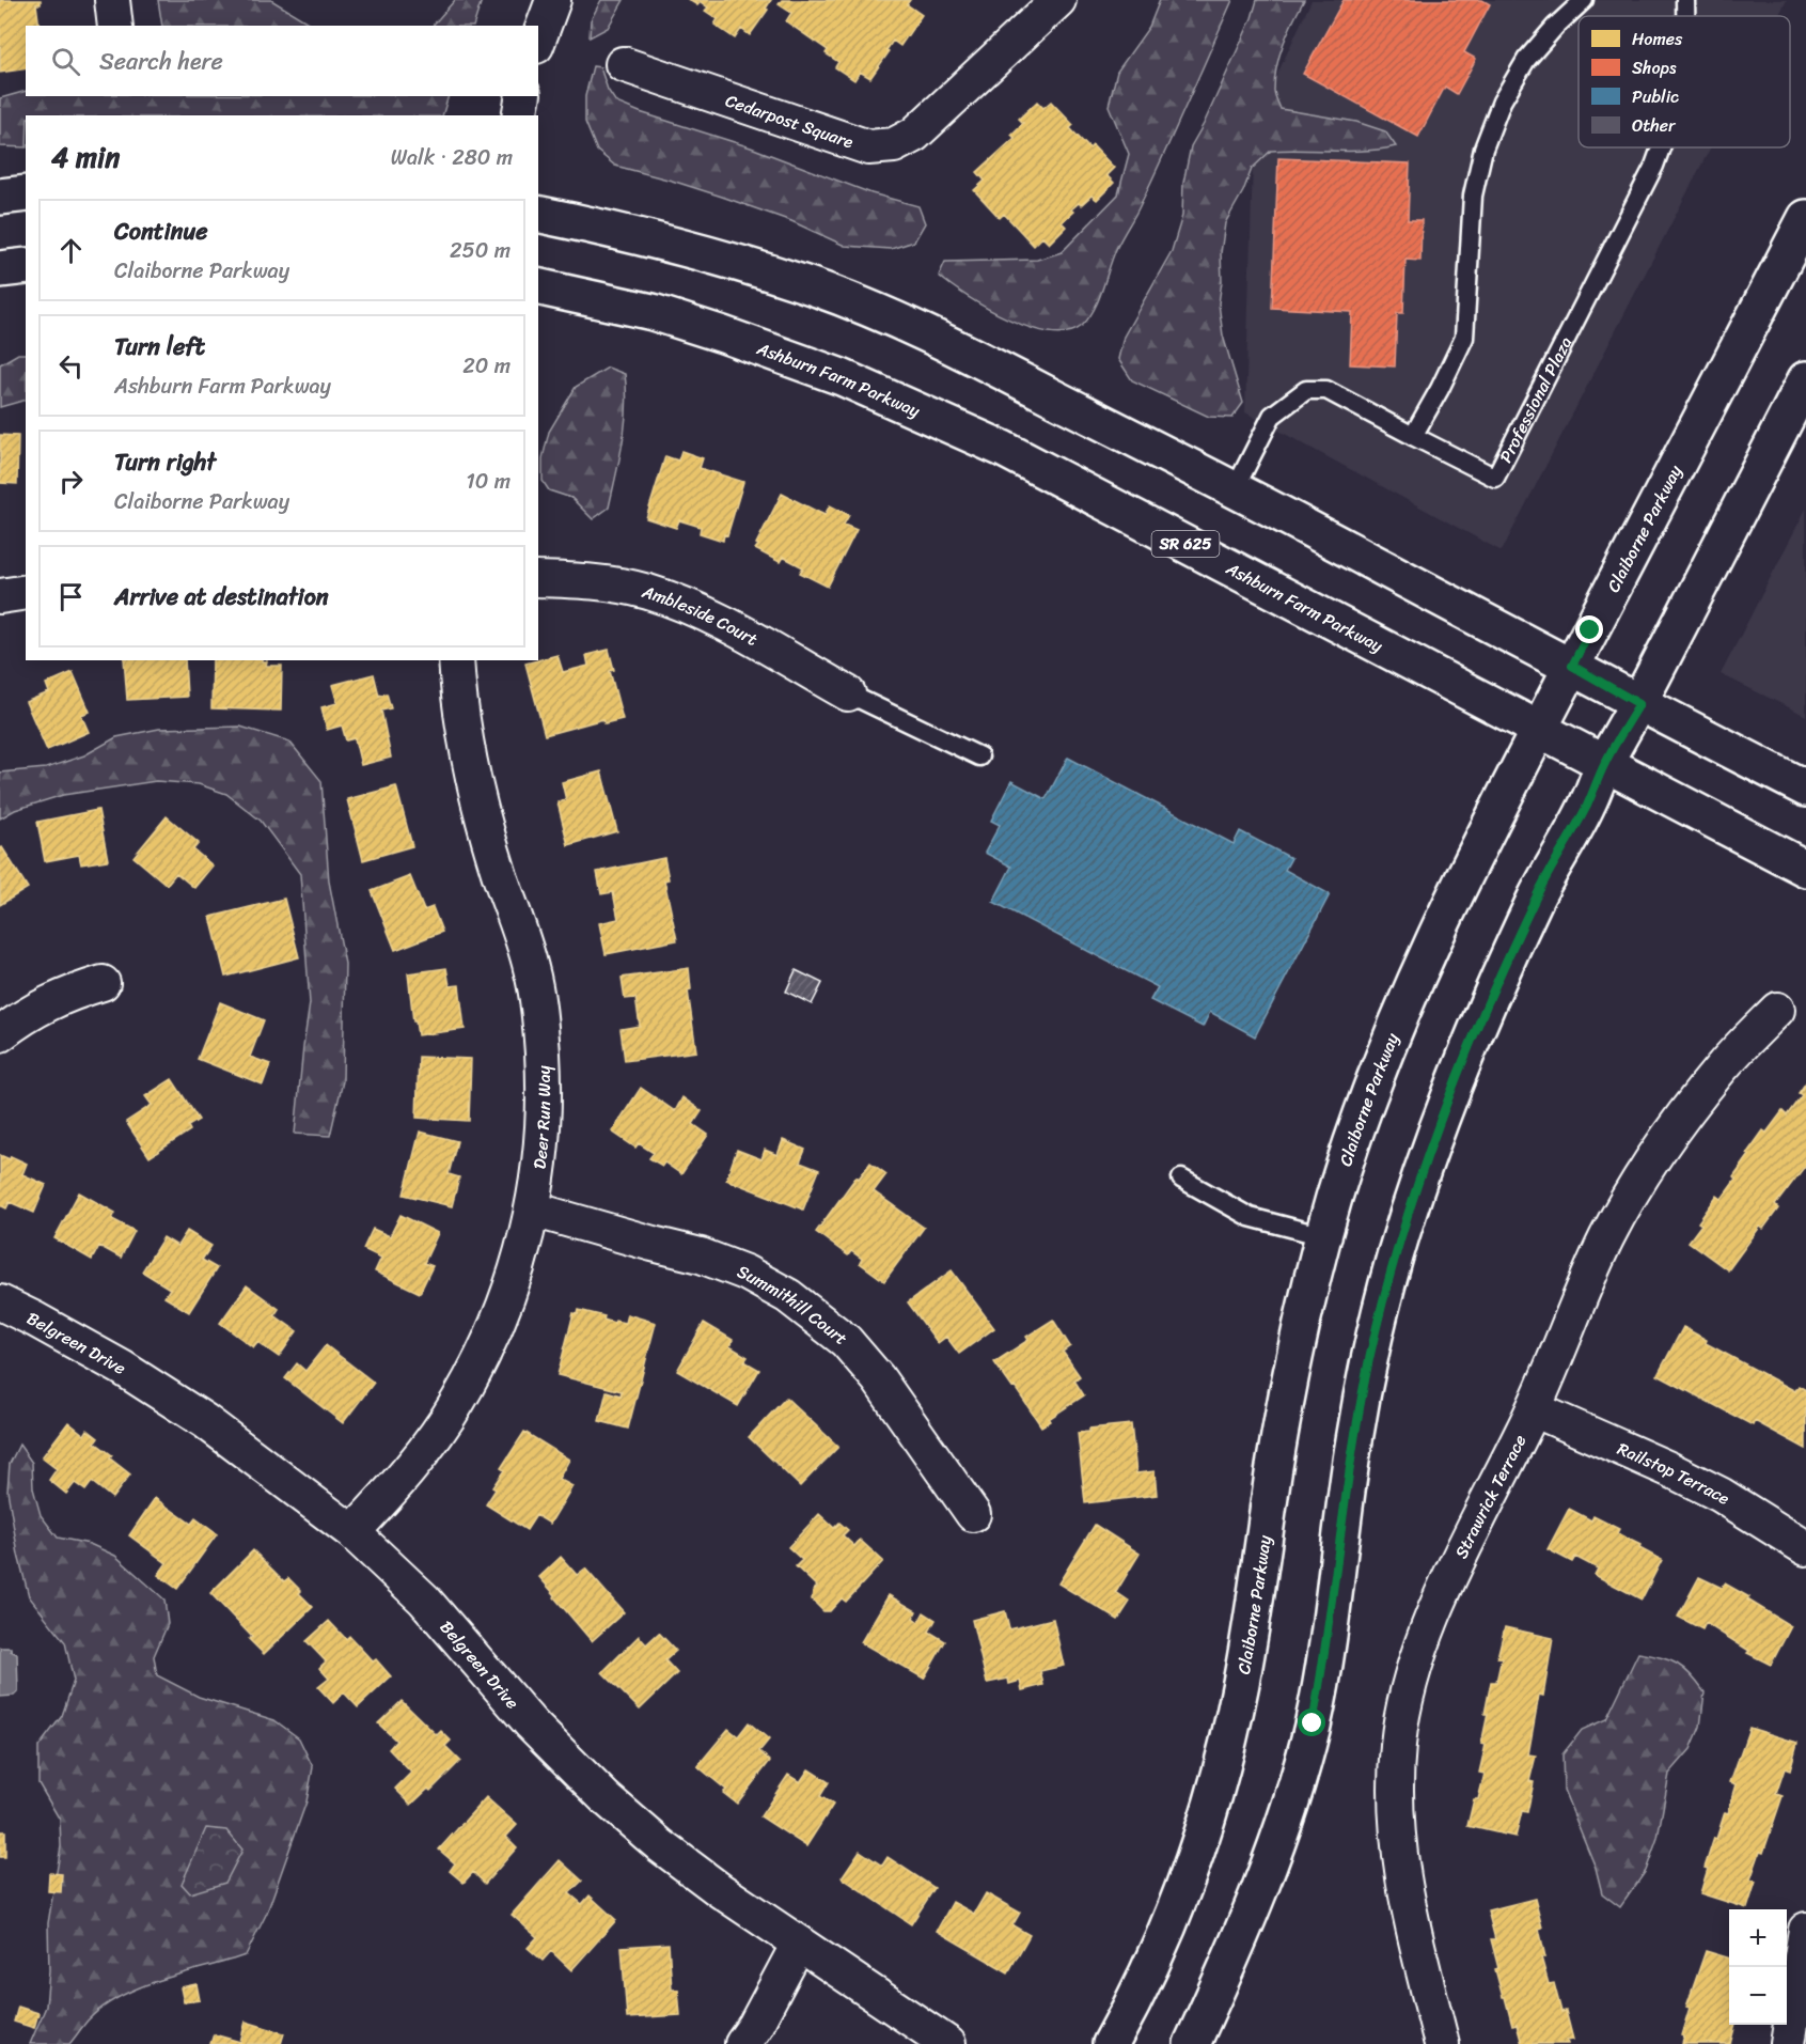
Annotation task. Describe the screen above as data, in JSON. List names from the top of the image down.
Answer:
{
  "streets": {
    "main road": ["Ashburn Farm Parkway", "Claiborne Parkway", "SR 625"],
    "street": [
      "Cedarpost Square",
      "Ambleside Court",
      "Deer Run Way",
      "Summithill Court",
      "Belgreen Drive",
      "Railstop Terrace",
      "Strawrick Terrace"
    ],
    "lane": ["Professional Plaza"]
  },
  "crossings": [
    ["Ashburn Farm Parkway", "Claiborne Parkway"],
    ["Deer Run Way", "Summithill Court"],
    ["Deer Run Way", "Belgreen Drive"],
    ["Railstop Terrace", "Strawrick Terrace"]
  ],
  "legend": [
    "Homes",
    "Shops",
    "Public",
    "Other"
  ],
  "page": {
    "search": "Search here",
    "heading": ["4 min", "Walk · 280 m"],
    "list": [
      ["Continue", "Claiborne Parkway", "250 m"],
      ["Turn left", "Ashburn Farm Parkway", "20 m"],
      ["Turn right", "Claiborne Parkway", "10 m"],
      "Arrive at destination"
    ],
    "map_buttons": ["+", "−"]
  }
}
